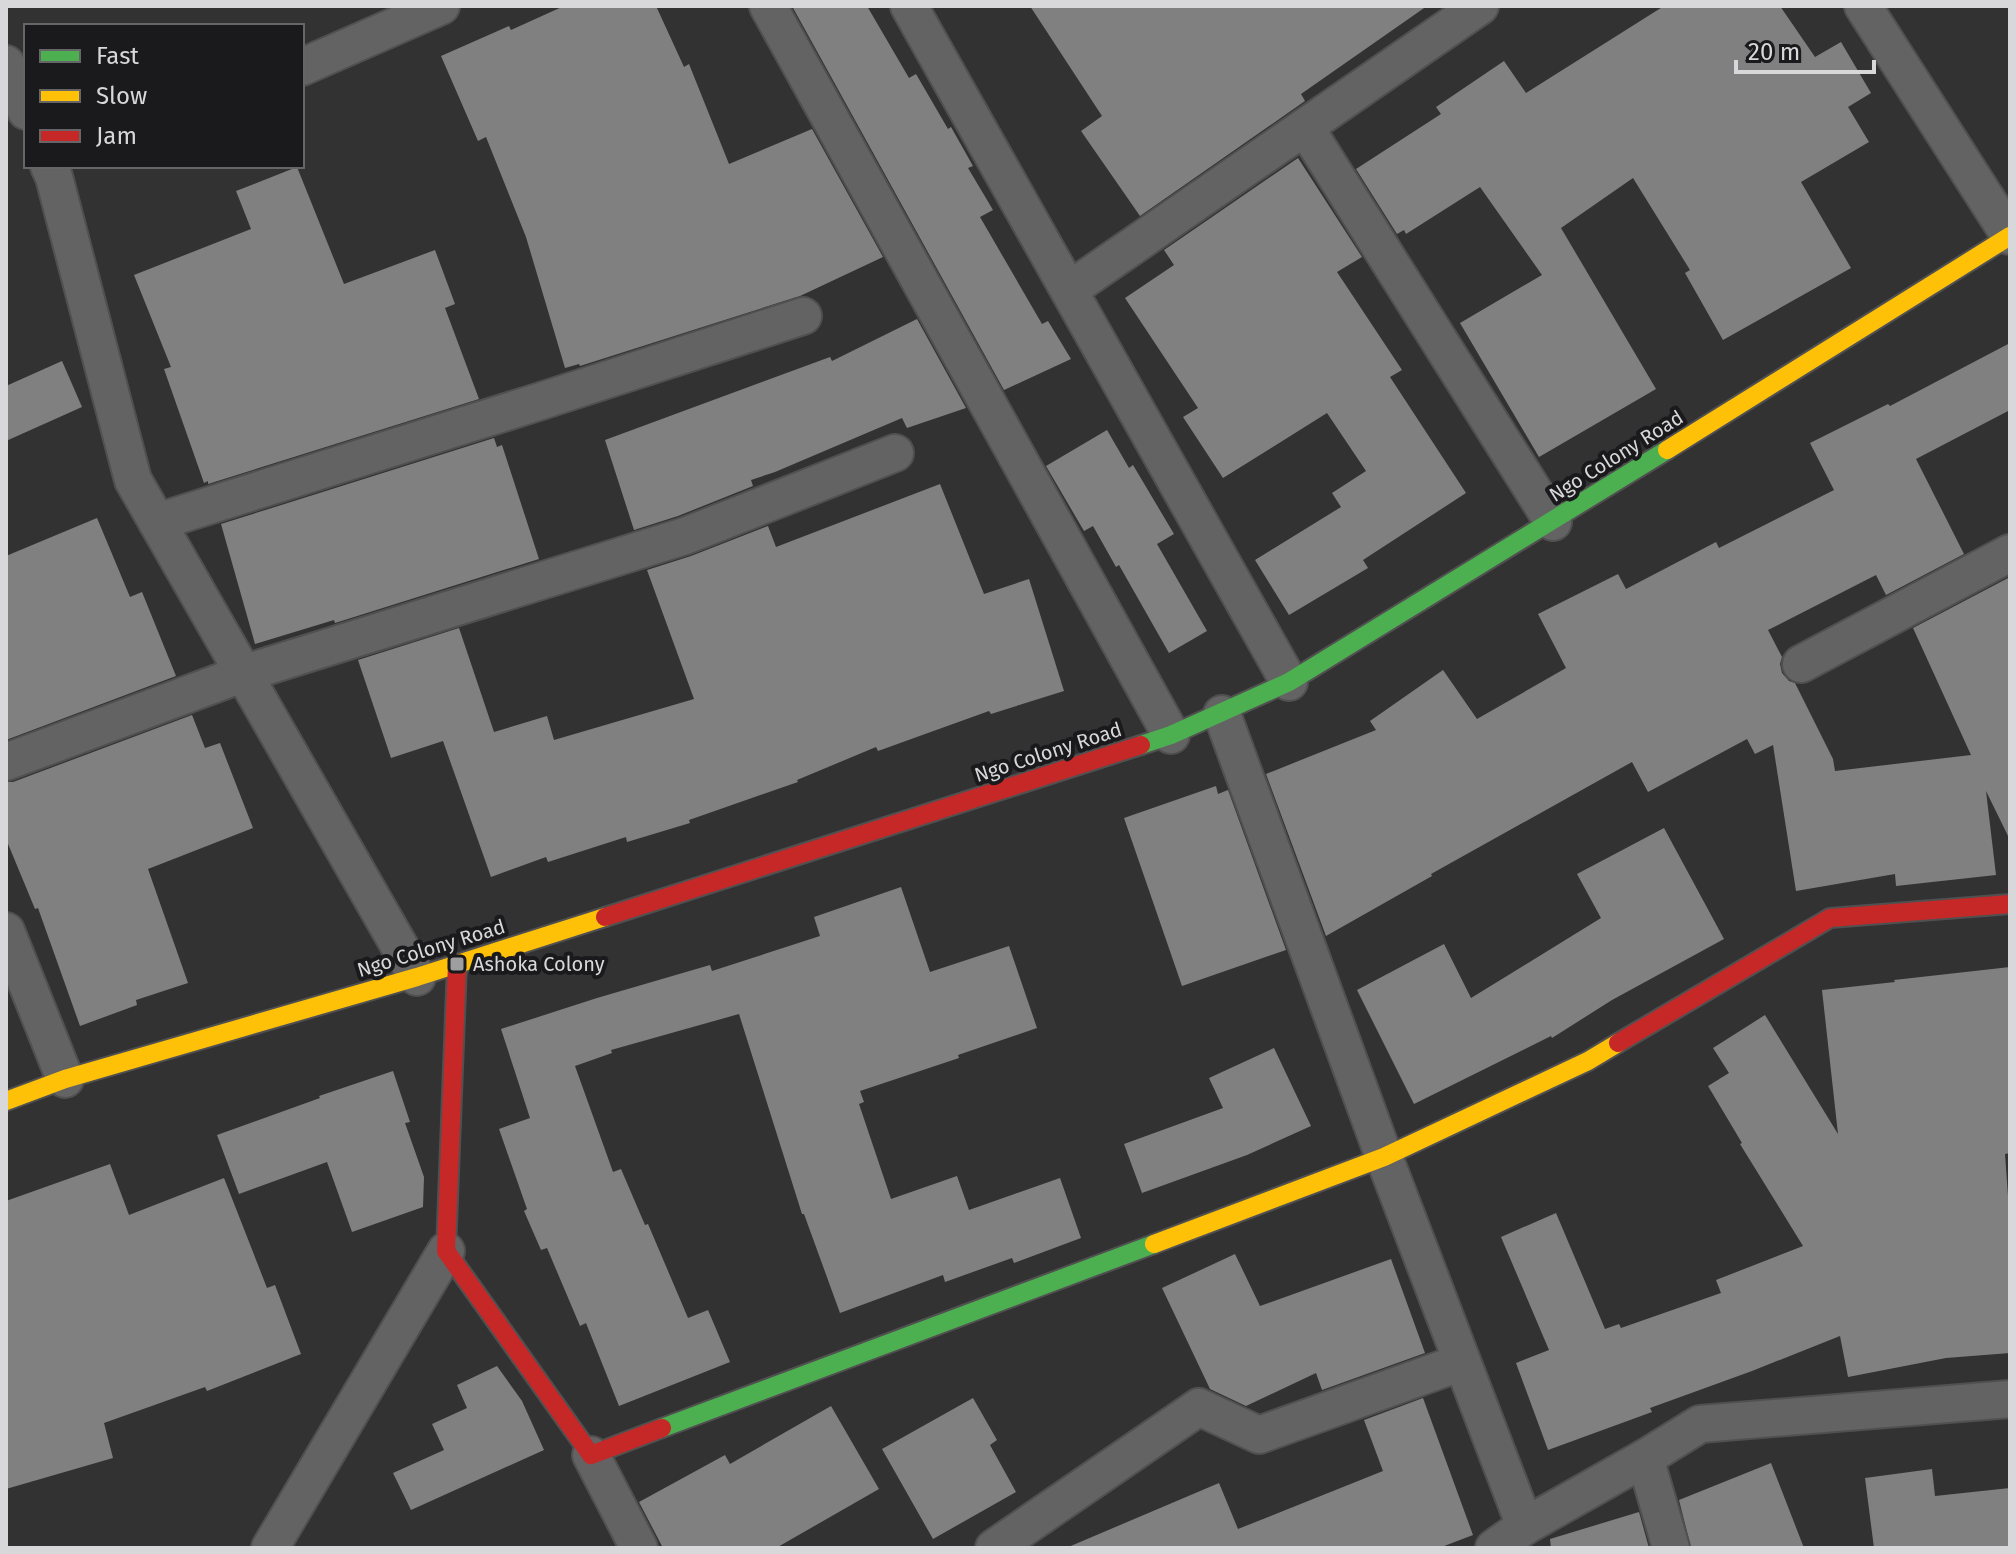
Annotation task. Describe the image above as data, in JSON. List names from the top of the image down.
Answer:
{
  "streets": {
    "street": ["Ngo Colony Road"]
  },
  "places": {
    "transit": ["Ashoka Colony"]
  },
  "legend": ["Fast", "Slow", "Jam"],
  "scale_bar": "20 m"
}
